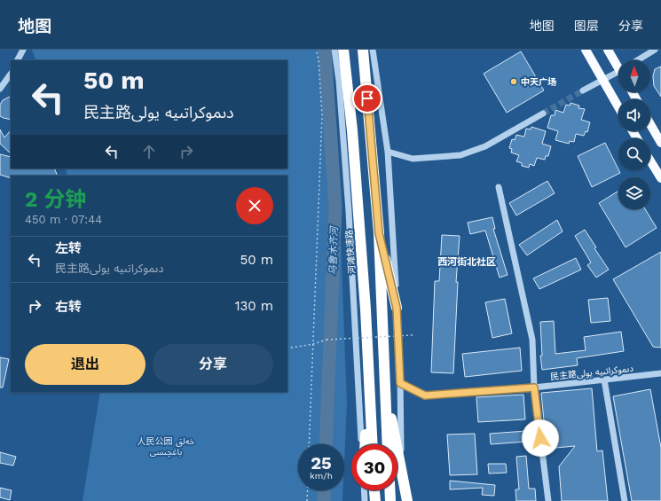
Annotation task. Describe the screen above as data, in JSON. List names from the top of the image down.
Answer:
{
  "streets": {
    "highway": ["河滩快速路"],
    "street": ["民主路دىموكراتىيە يولى"]
  },
  "districts": ["西河街北社区"],
  "water": ["乌鲁木齐河"],
  "parks": ["人民公园 خەلق باغچىسى"],
  "places": ["中天广场"],
  "north": "top",
  "page": {
    "header": "地图",
    "nav": ["地图", "图层", "分享"],
    "turn": ["50 m", "民主路دىموكراتىيە يولى"],
    "heading": ["2 分钟", "450 m · 07:44"],
    "list": [
      {
        "name": "左转",
        "note": "民主路دىموكراتىيە يولى",
        "value": "50 m"
      },
      {
        "name": "右转",
        "value": "130 m"
      }
    ],
    "buttons": ["退出", "分享"],
    "speed": "25 km/h",
    "limit": "30"
  }
}
